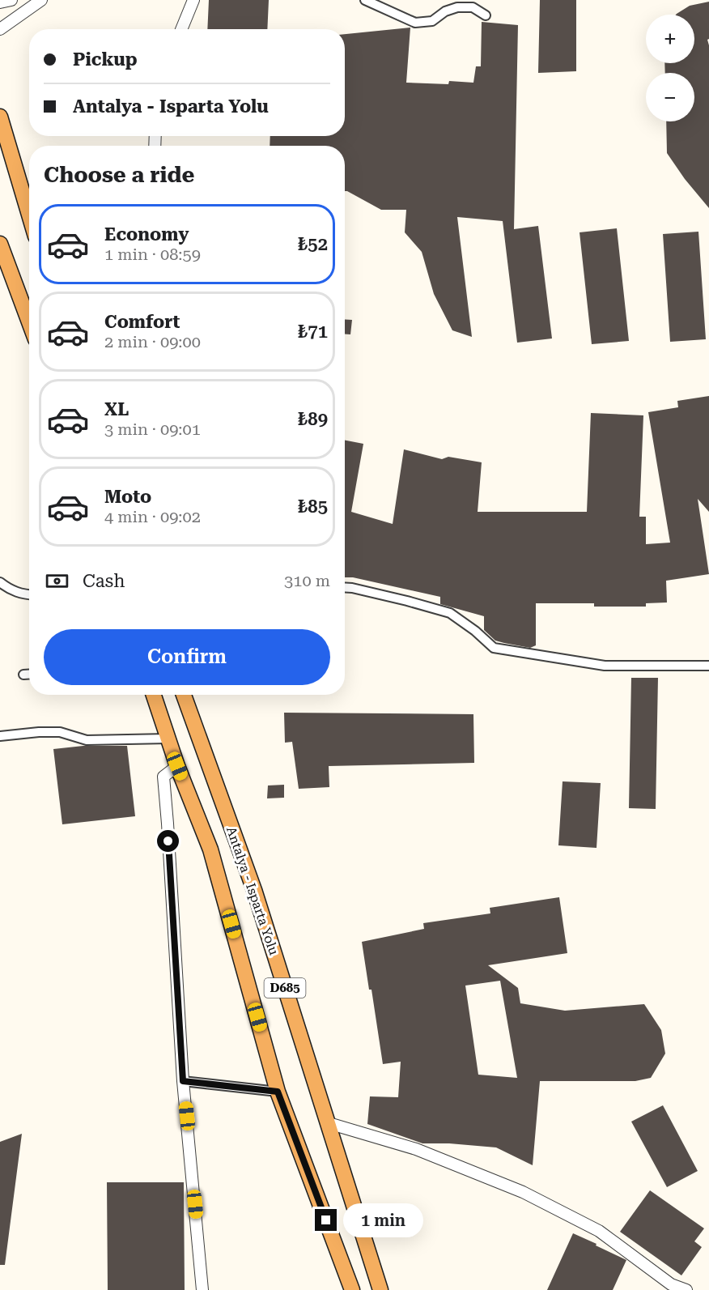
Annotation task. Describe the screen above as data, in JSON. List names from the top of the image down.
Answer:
{
  "streets": {
    "highway": ["Antalya - Isparta Yolu", "D685"]
  },
  "page": {
    "map_buttons": ["+", "−"],
    "banner": ["Pickup", "Antalya - Isparta Yolu"],
    "heading": "Choose a ride",
    "list": [
      {
        "name": "Economy",
        "note": "1 min · 08:59",
        "value": "₺52"
      },
      {
        "name": "Comfort",
        "note": "2 min · 09:00",
        "value": "₺71"
      },
      {
        "name": "XL",
        "note": "3 min · 09:01",
        "value": "₺89"
      },
      {
        "name": "Moto",
        "note": "4 min · 09:02",
        "value": "₺85"
      }
    ],
    "pay": ["Cash", "310 m"],
    "buttons": "Confirm",
    "bubble": "1 min"
  }
}
